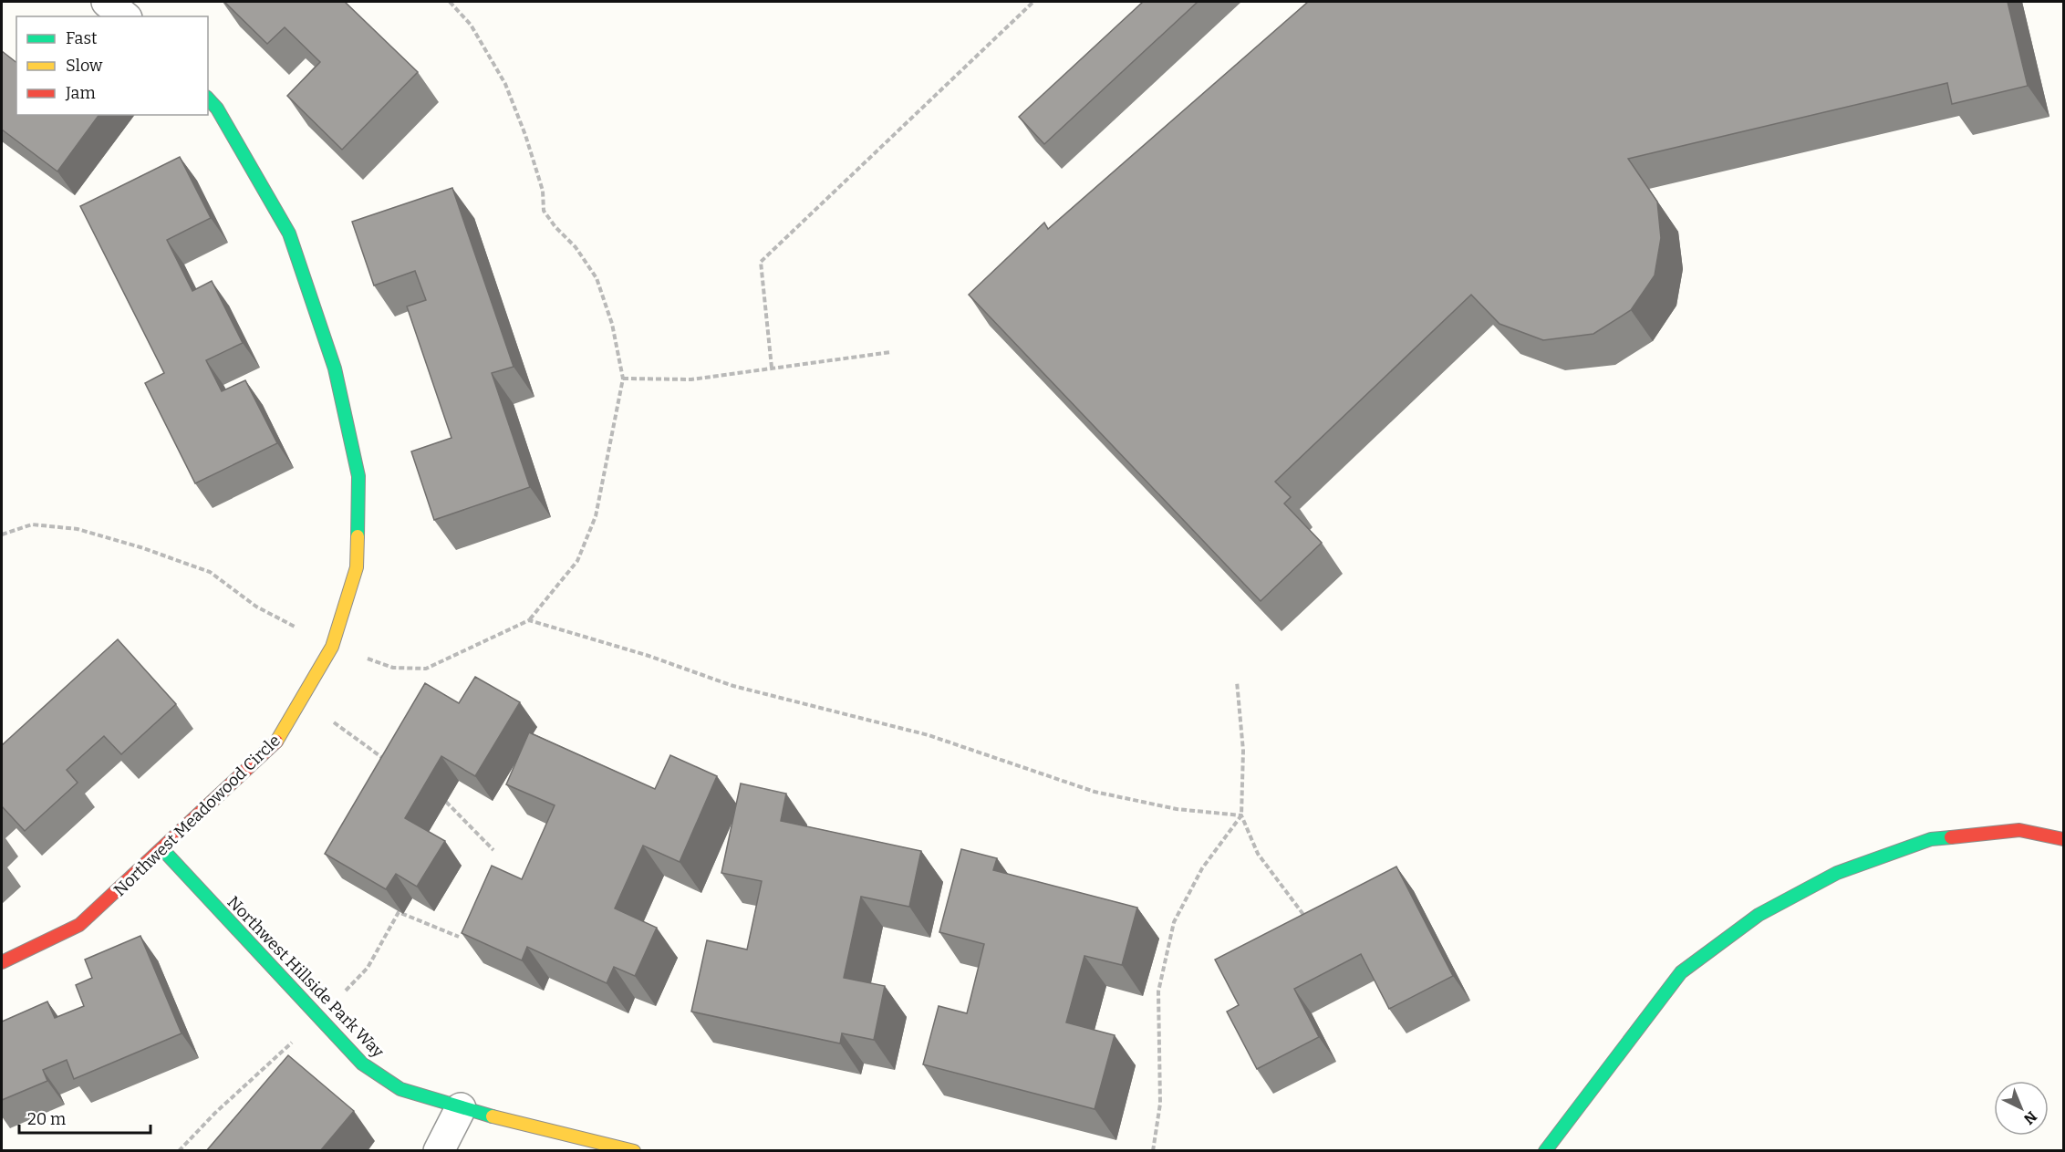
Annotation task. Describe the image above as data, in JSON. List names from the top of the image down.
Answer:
{
  "streets": {
    "street": ["Northwest Meadowood Circle", "Northwest Hillside Park Way"]
  },
  "crossings": [
    ["Northwest Meadowood Circle", "Northwest Hillside Park Way"]
  ],
  "legend": ["Fast", "Slow", "Jam"],
  "scale_bar": "20 m",
  "north": "bottom right"
}
